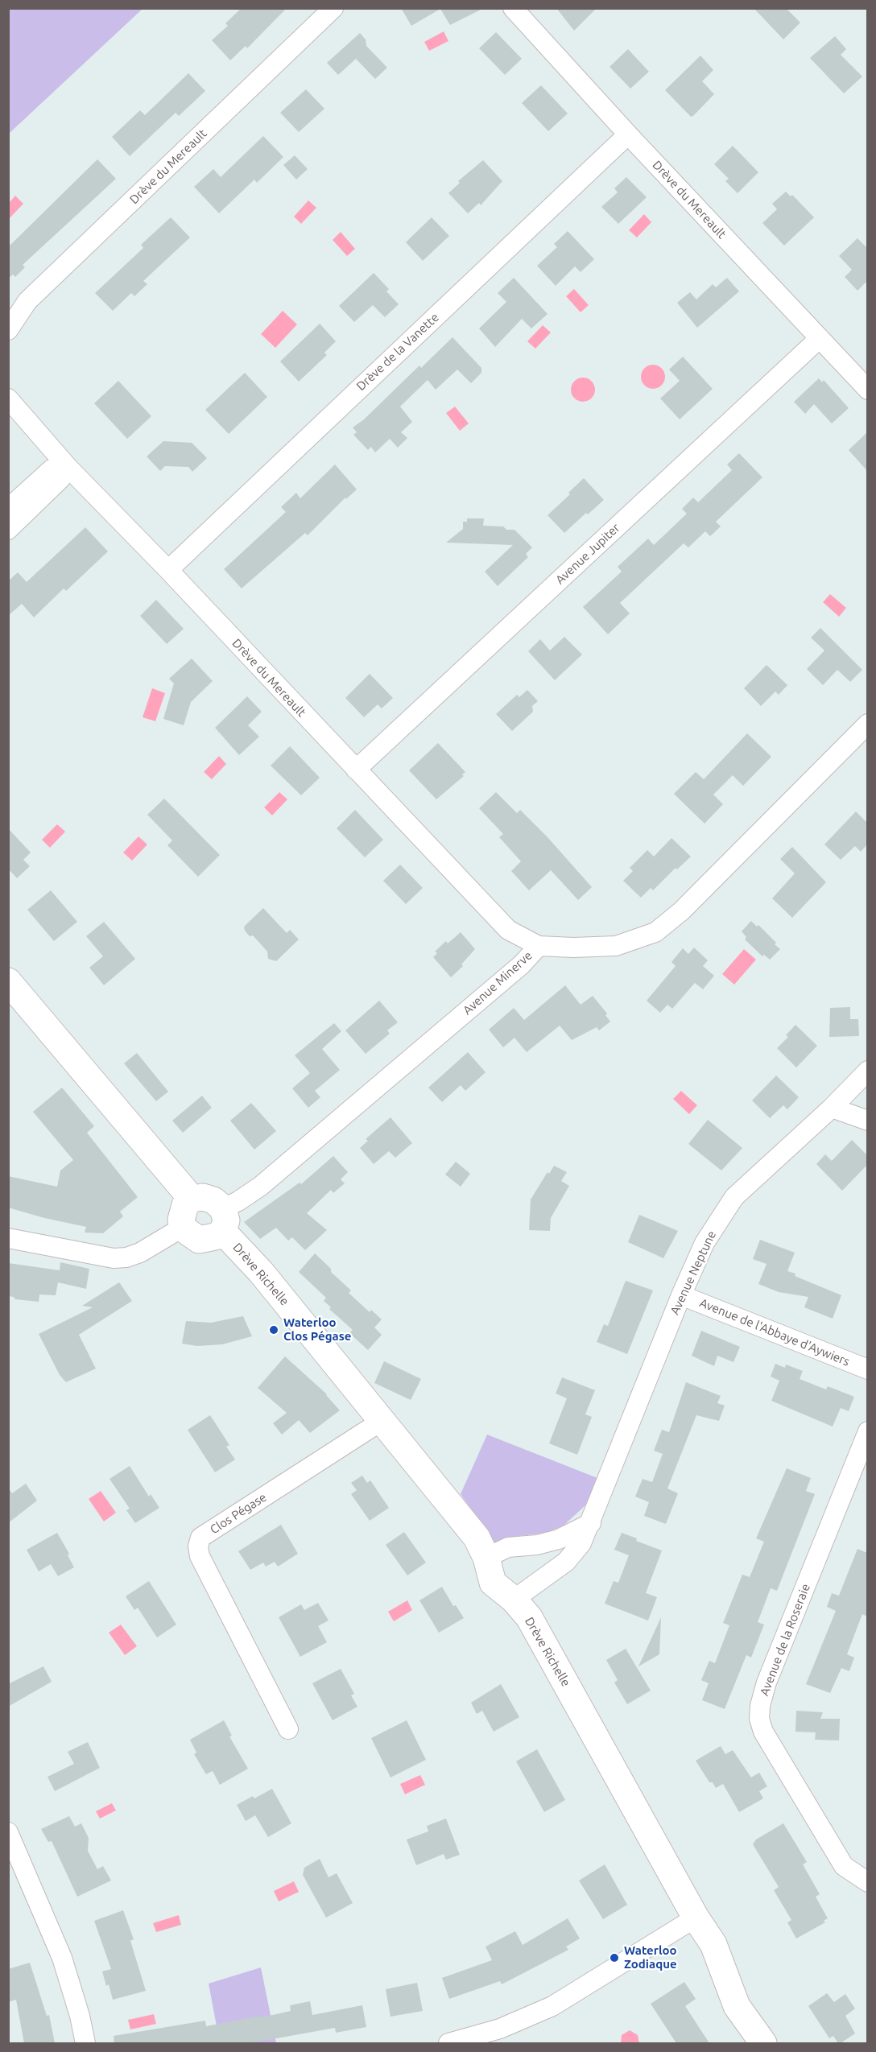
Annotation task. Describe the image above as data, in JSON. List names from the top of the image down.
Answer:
{
  "streets": {
    "street": [
      "Drève du Mereault",
      "Drève de la Vanette",
      "Avenue Jupiter",
      "Avenue Minerve",
      "Avenue Neptune",
      "Drève Richelle",
      "Avenue de l'Abbaye d'Aywiers",
      "Clos Pégase",
      "Avenue de la Roseraie"
    ]
  },
  "crossings": [
    ["Drève du Mereault", "Drève de la Vanette"],
    ["Drève du Mereault", "Avenue Jupiter"],
    ["Drève du Mereault", "Avenue Minerve"],
    ["Avenue Minerve", "Drève Richelle"],
    ["Avenue Neptune", "Drève Richelle"],
    ["Avenue Neptune", "Avenue de l'Abbaye d'Aywiers"],
    ["Drève Richelle", "Clos Pégase"]
  ],
  "places": ["Waterloo Clos Pégase", "Waterloo Zodiaque"]
}
